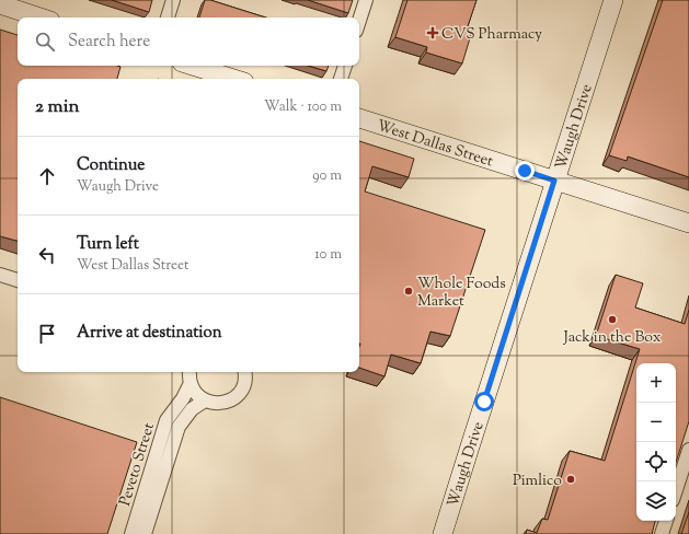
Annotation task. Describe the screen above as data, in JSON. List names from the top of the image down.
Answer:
{
  "streets": {
    "main road": ["Waugh Drive", "West Dallas Street"],
    "street": ["Peveto Street"]
  },
  "crossings": [
    ["Waugh Drive", "West Dallas Street"]
  ],
  "places": {
    "health": ["CVS Pharmacy"],
    "other": ["Whole Foods Market", "Jack in the Box", "Pimlico"]
  },
  "page": {
    "search": "Search here",
    "heading": ["2 min", "Walk · 100 m"],
    "list": [
      ["Continue", "Waugh Drive", "90 m"],
      ["Turn left", "West Dallas Street", "10 m"],
      "Arrive at destination"
    ],
    "map_buttons": ["+", "−"]
  }
}
